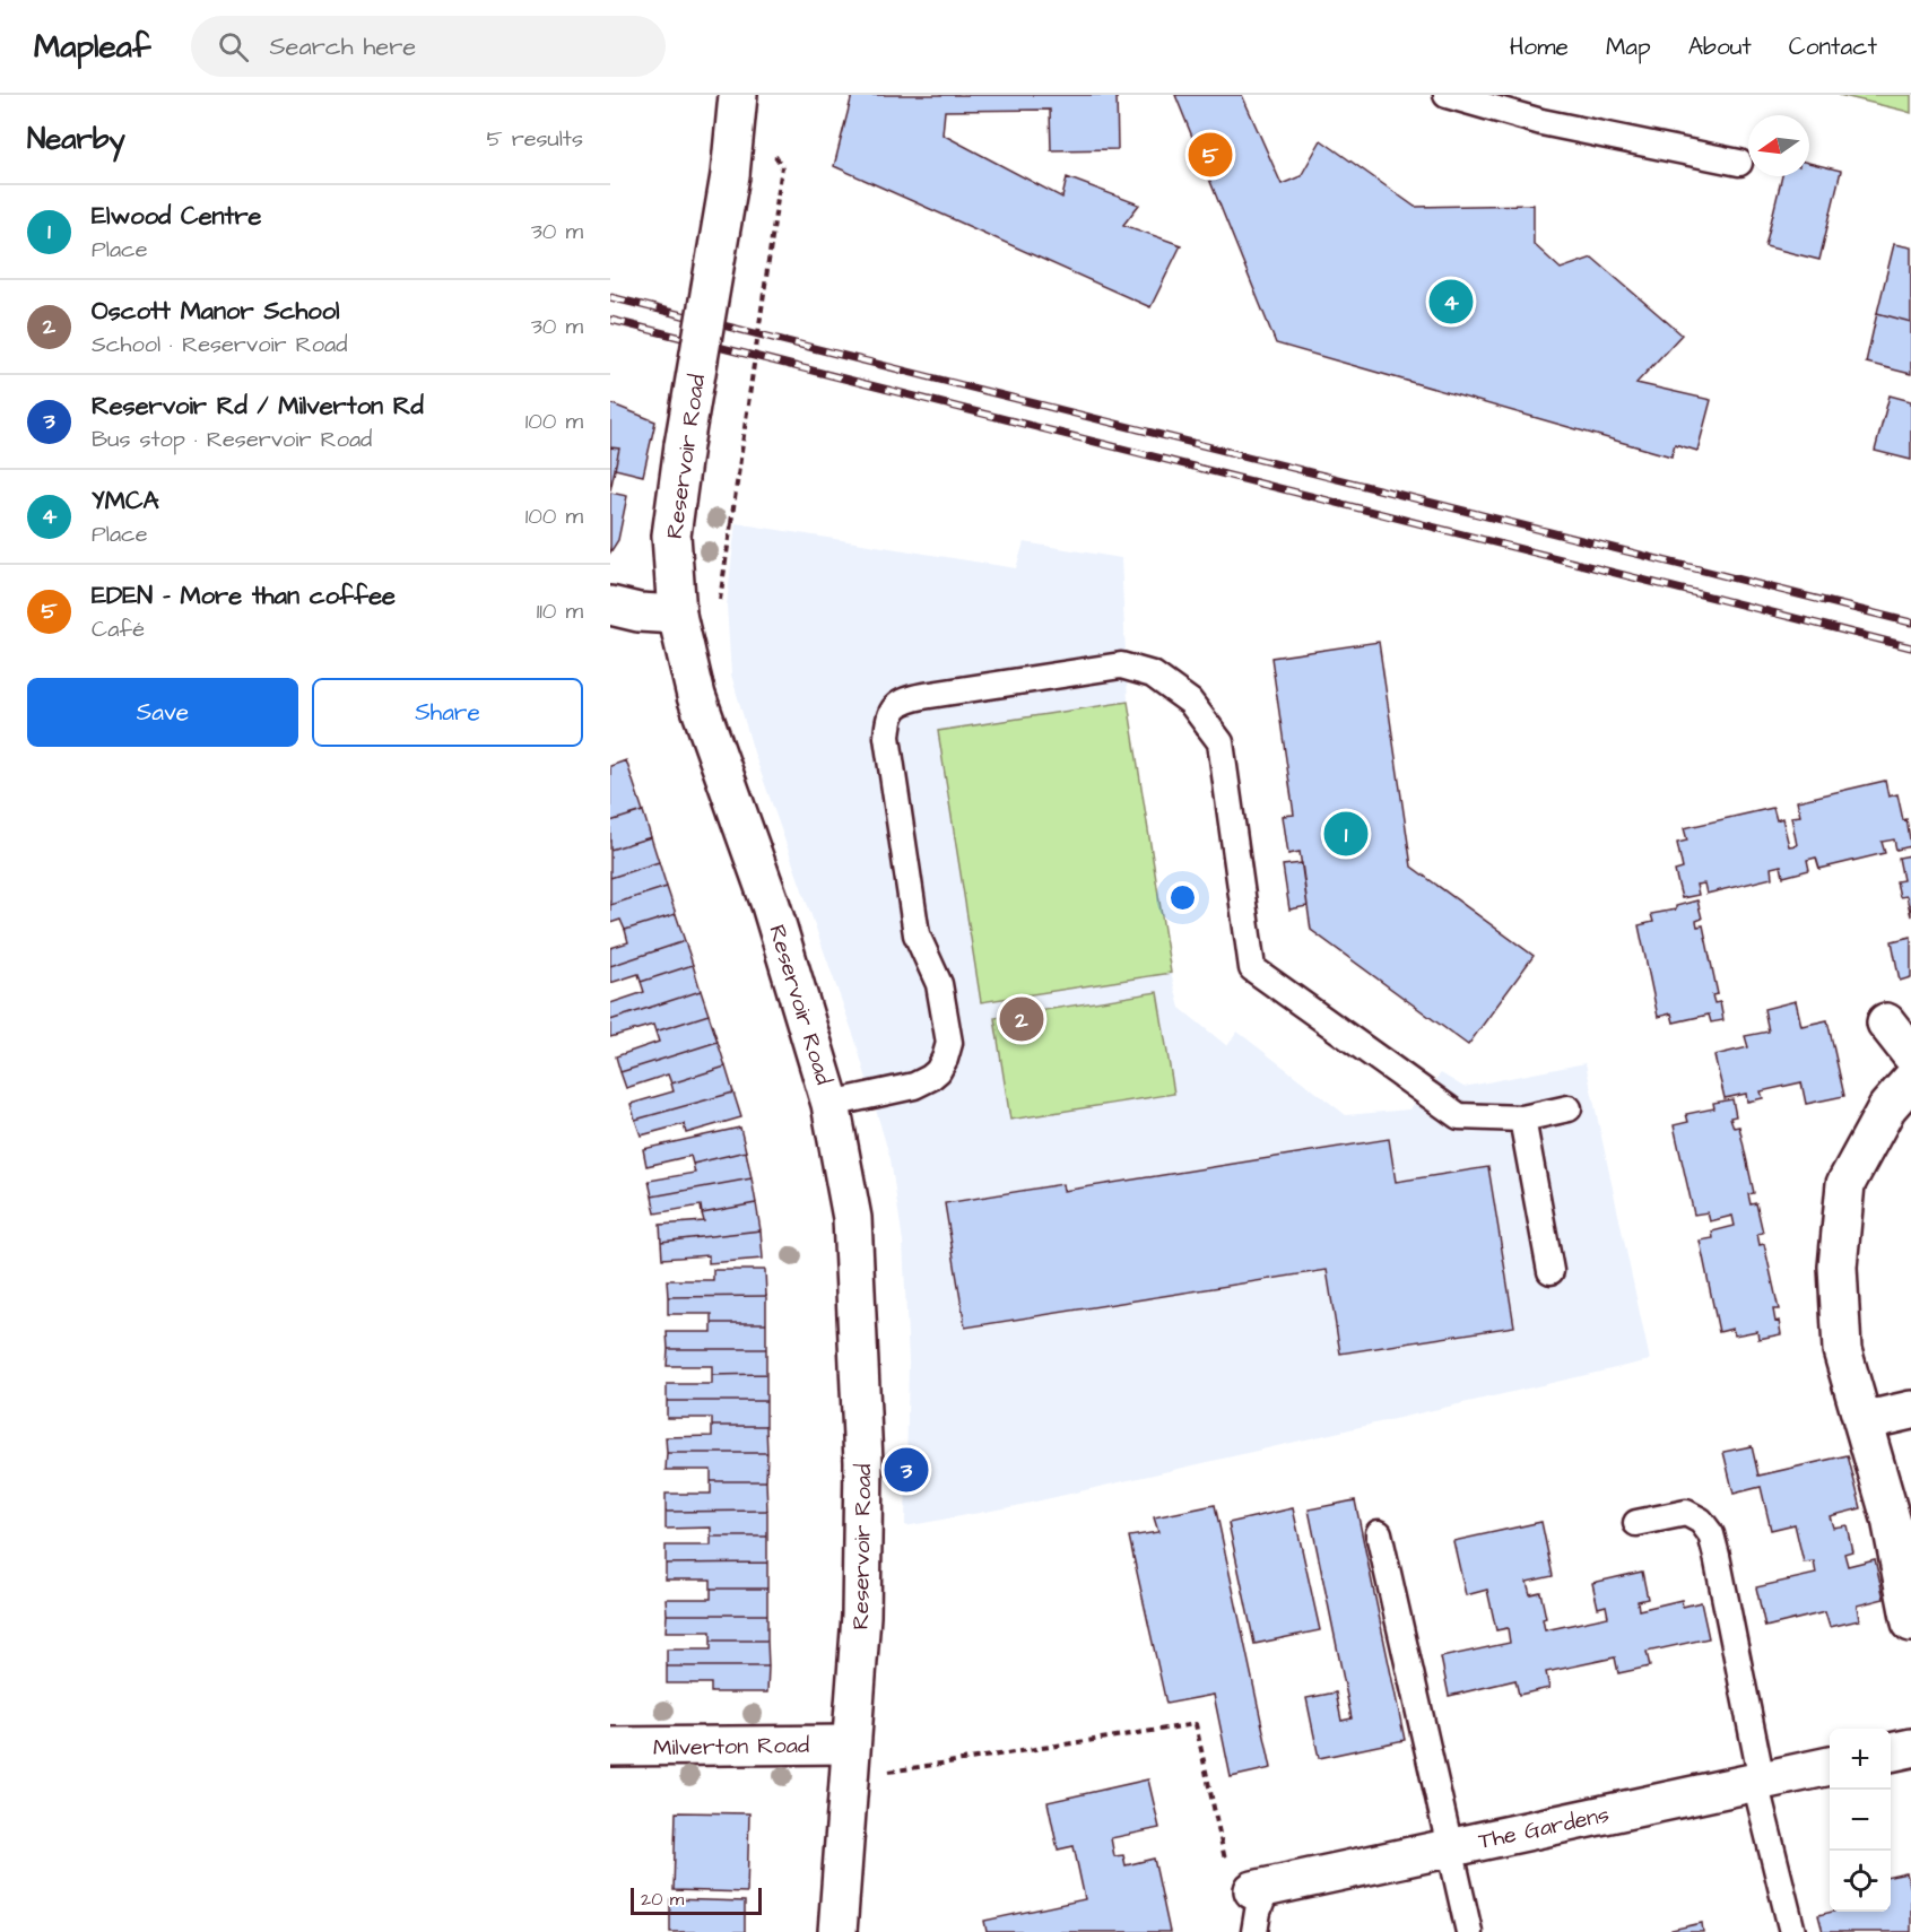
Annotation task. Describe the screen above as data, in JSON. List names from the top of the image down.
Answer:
{
  "streets": {
    "main road": ["Reservoir Road", "Milverton Road", "The Gardens"]
  },
  "crossings": [
    ["Reservoir Road", "Milverton Road"]
  ],
  "scale_bar": "20 m",
  "north": "left",
  "page": {
    "header": "Mapleaf",
    "search": "Search here",
    "nav": [
      "Home",
      "Map",
      "About",
      "Contact"
    ],
    "heading": ["Nearby", "5 results"],
    "pins": [
      "5",
      "4",
      "1",
      "2",
      "3"
    ],
    "list": [
      {
        "mark": "1",
        "name": "Elwood Centre",
        "note": "Place",
        "value": "30 m"
      },
      {
        "mark": "2",
        "name": "Oscott Manor School",
        "note": "School · Reservoir Road",
        "value": "30 m"
      },
      {
        "mark": "3",
        "name": "Reservoir Rd / Milverton Rd",
        "note": "Bus stop · Reservoir Road",
        "value": "100 m"
      },
      {
        "mark": "4",
        "name": "YMCA",
        "note": "Place",
        "value": "100 m"
      },
      {
        "mark": "5",
        "name": "EDEN - More than coffee",
        "note": "Café",
        "value": "110 m"
      }
    ],
    "buttons": ["Save", "Share"],
    "map_buttons": ["+", "−"],
    "scale": "20 m"
  }
}
